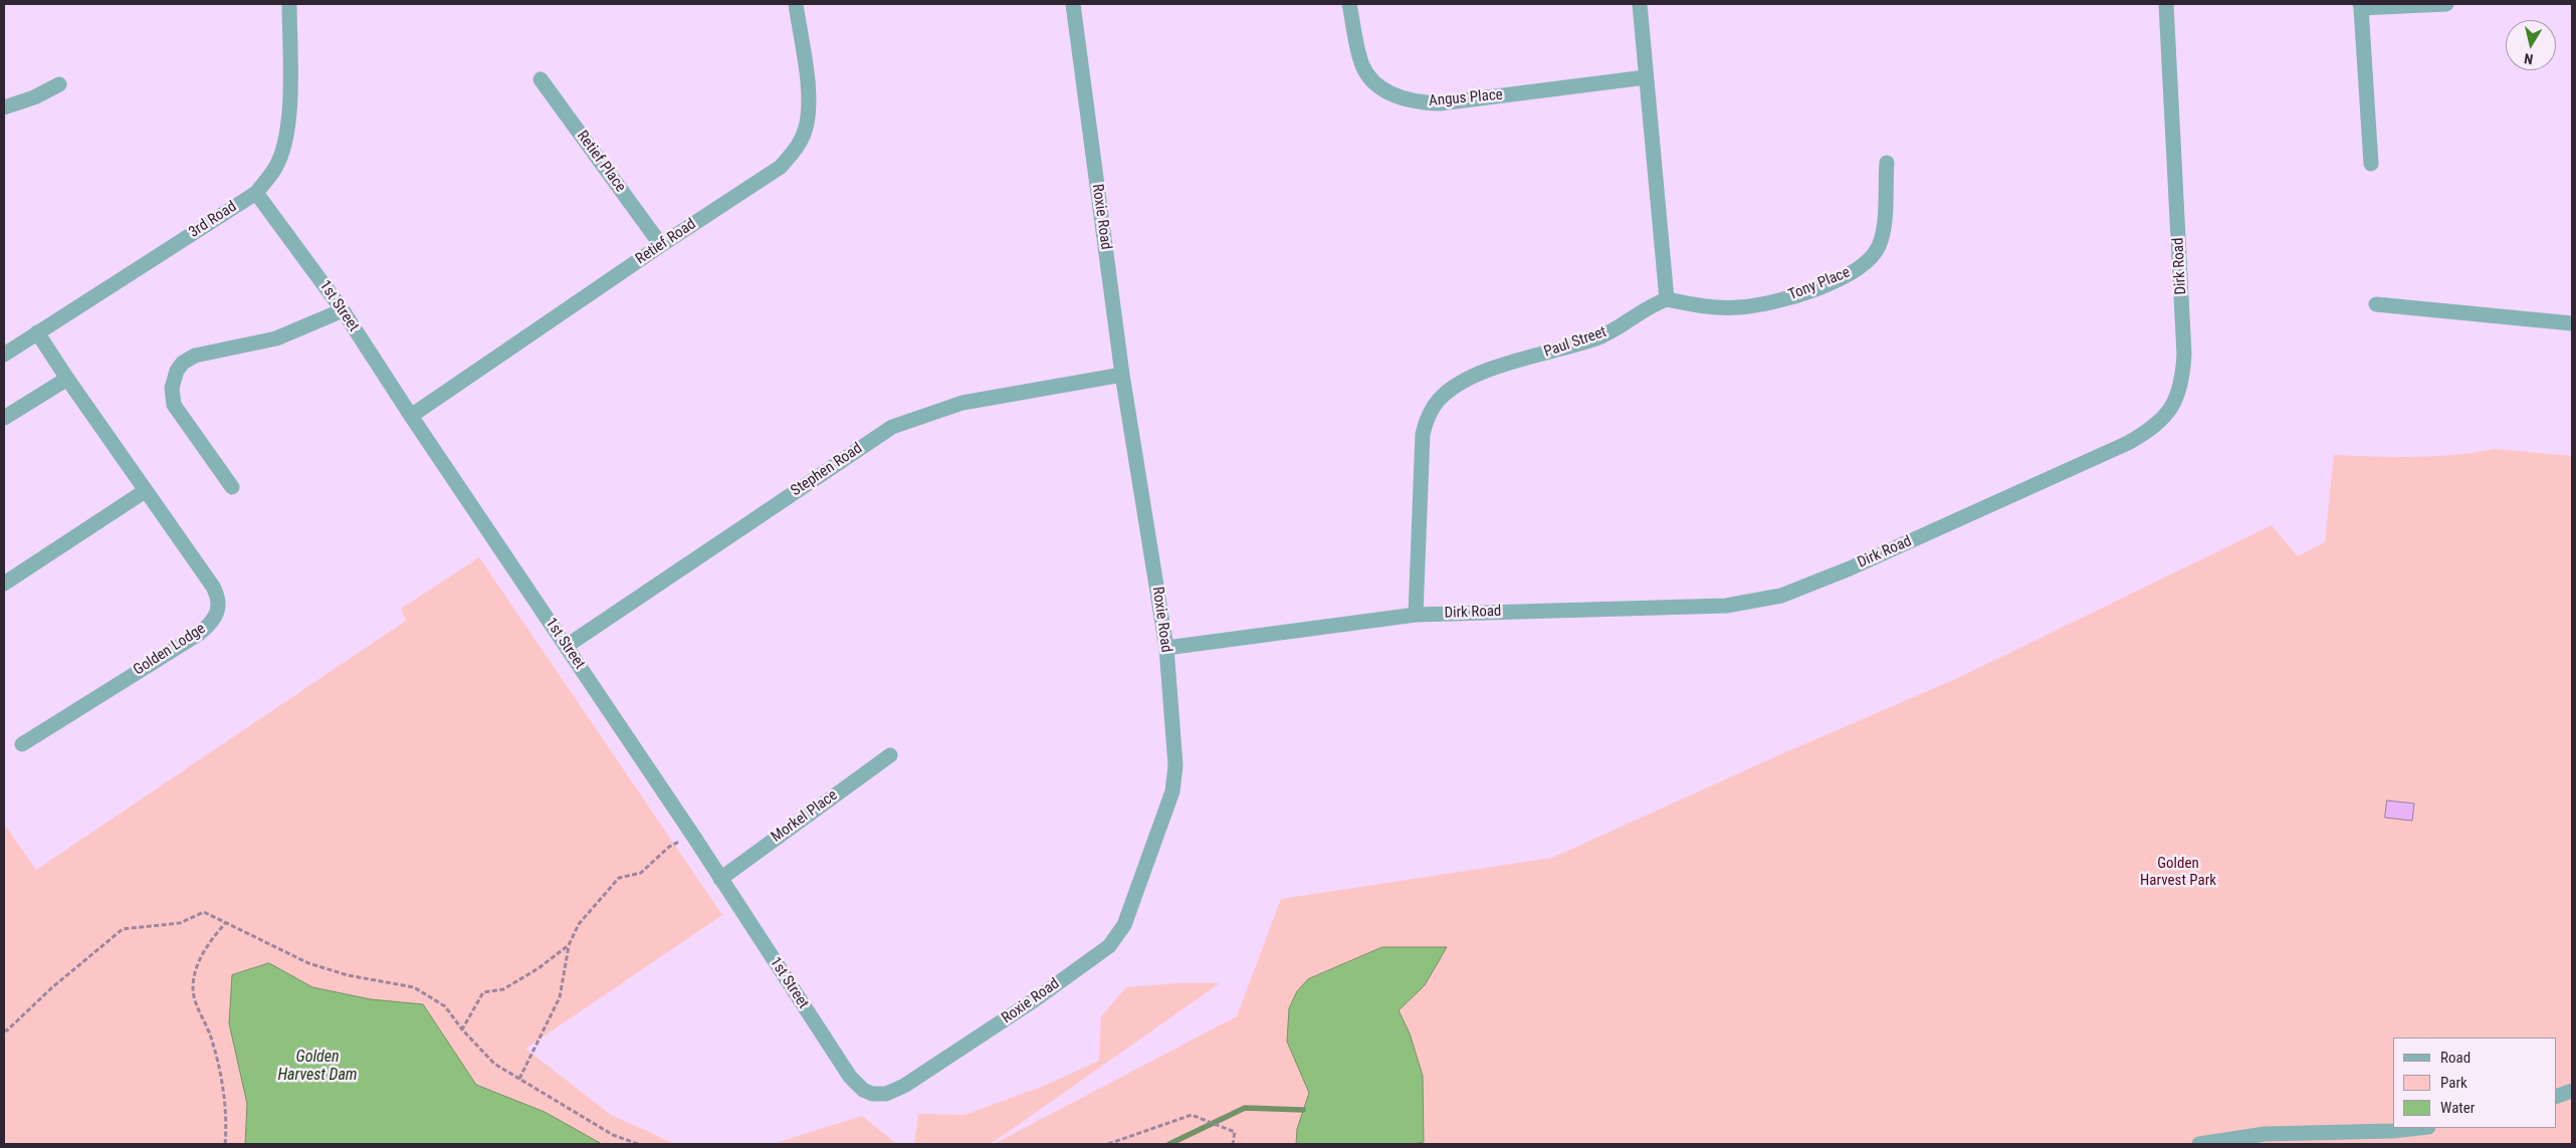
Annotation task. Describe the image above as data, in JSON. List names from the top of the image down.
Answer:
{
  "streets": {
    "street": [
      "Angus Place",
      "Retief Place",
      "Roxie Road",
      "3rd Road",
      "Retief Road",
      "Dirk Road",
      "Tony Place",
      "1st Street",
      "Paul Street",
      "Stephen Road",
      "Golden Lodge",
      "Morkel Place"
    ]
  },
  "crossings": [
    ["Retief Place", "Retief Road"],
    ["Roxie Road", "Dirk Road"],
    ["Roxie Road", "1st Street"],
    ["Roxie Road", "Stephen Road"],
    ["3rd Road", "1st Street"],
    ["3rd Road", "Golden Lodge"],
    ["Retief Road", "1st Street"],
    ["Dirk Road", "Paul Street"],
    ["Tony Place", "Paul Street"],
    ["1st Street", "Stephen Road"],
    ["1st Street", "Morkel Place"]
  ],
  "water": ["Golden Harvest Dam"],
  "parks": ["Golden Harvest Park"],
  "legend": ["Road", "Park", "Water"],
  "north": "bottom"
}
